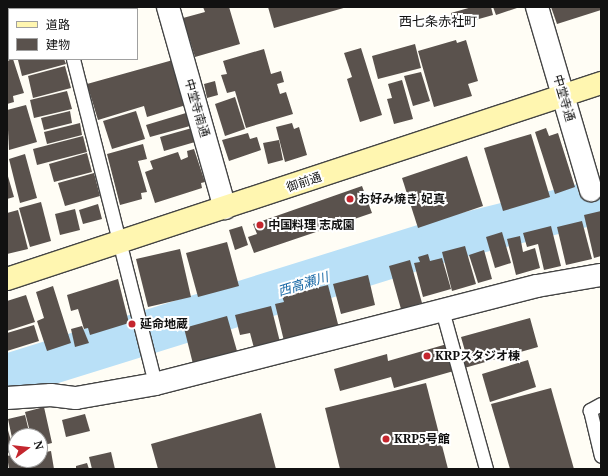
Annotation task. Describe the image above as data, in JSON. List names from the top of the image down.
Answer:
{
  "streets": {
    "street": ["中堂寺通", "中堂寺南通", "御前通"]
  },
  "crossings": [
    ["中堂寺通", "御前通"],
    ["中堂寺南通", "御前通"]
  ],
  "districts": ["西七条赤社町"],
  "water": ["西高瀬川"],
  "places": [
    "お好み焼き 妃真",
    "中国料理 志成園",
    "延命地蔵",
    "KRPスタジオ棟",
    "KRP5号館"
  ],
  "legend": ["道路", "建物"],
  "north": "right"
}
